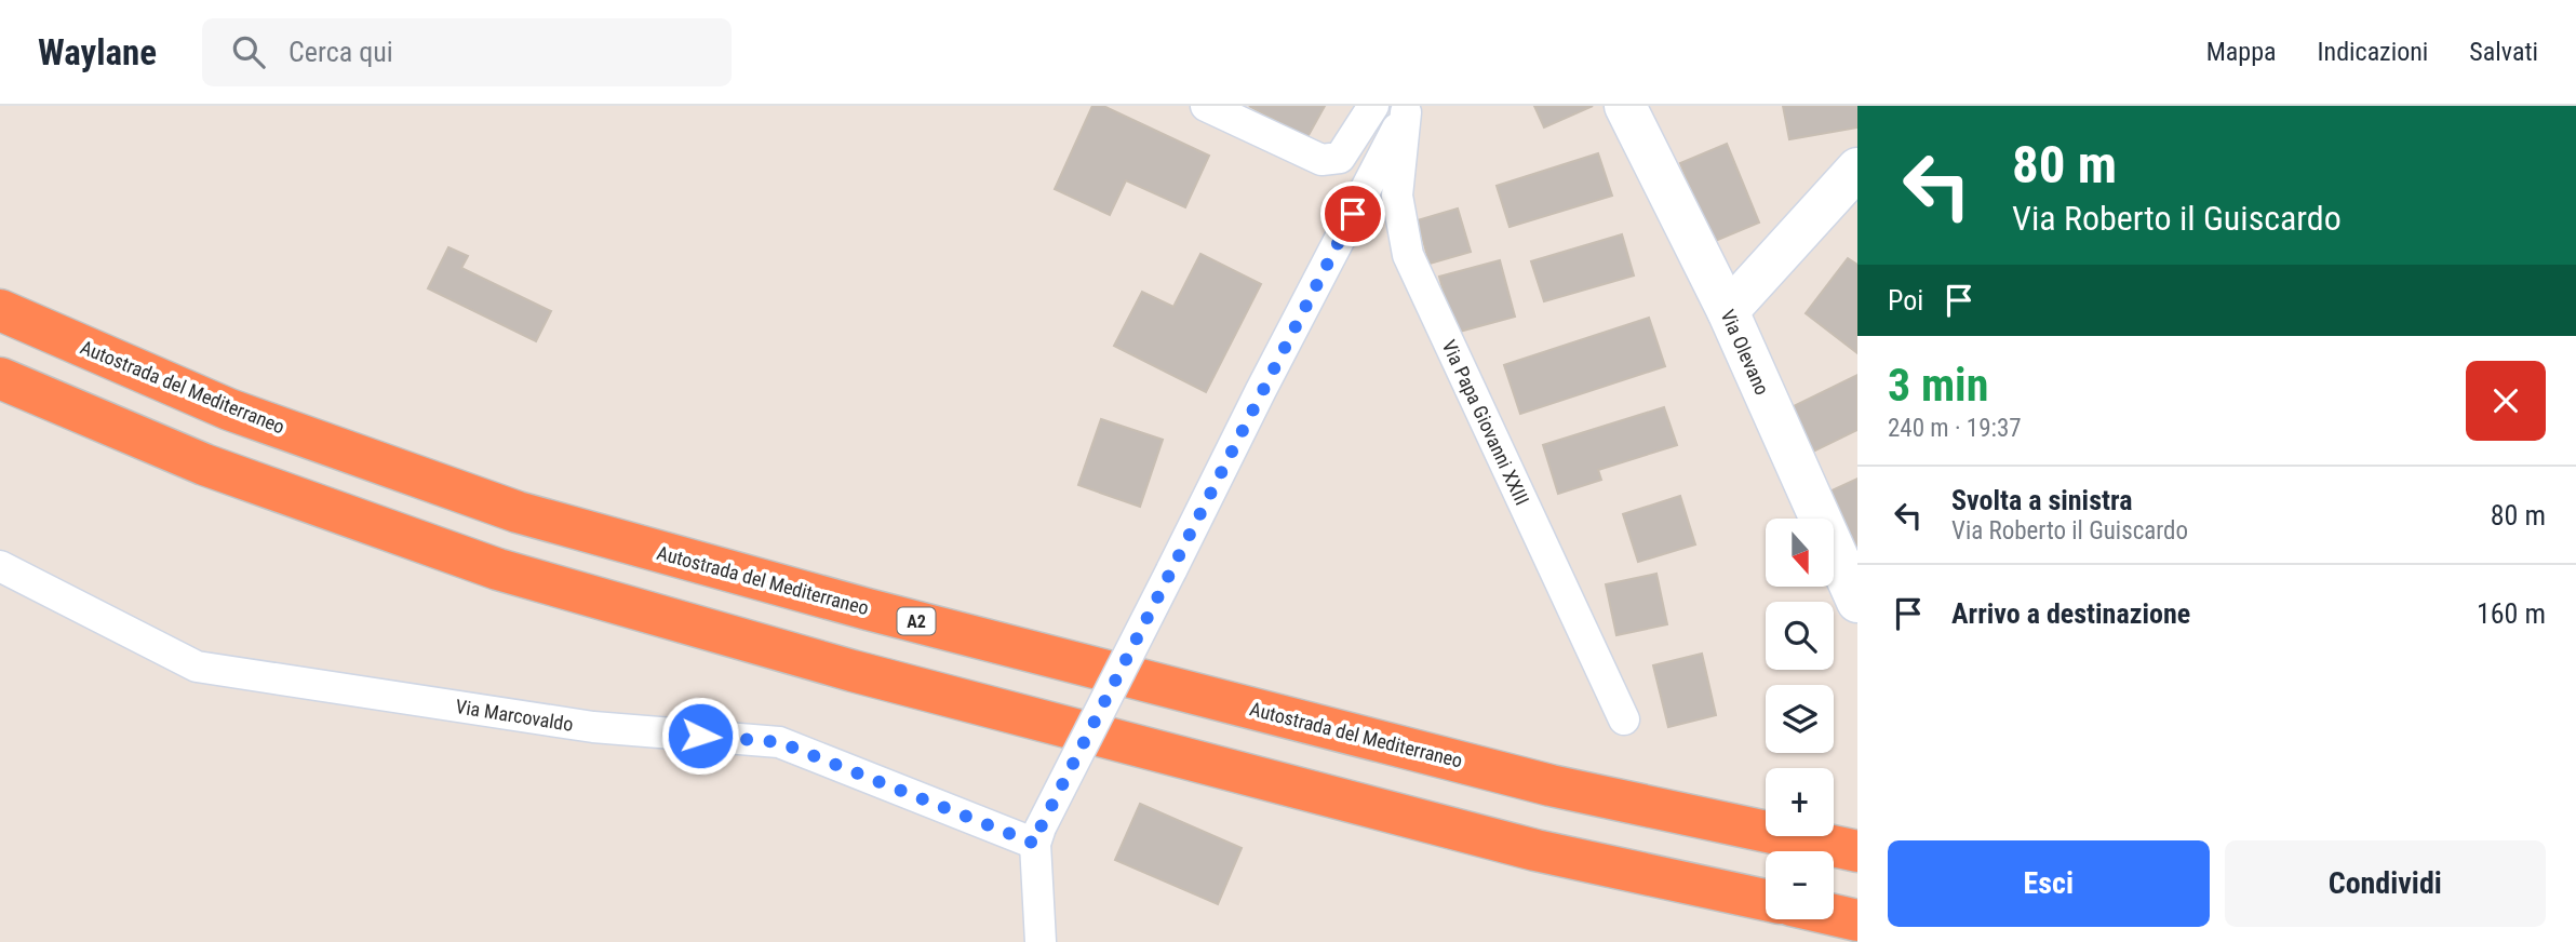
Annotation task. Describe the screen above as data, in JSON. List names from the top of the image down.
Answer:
{
  "streets": {
    "highway": ["Autostrada del Mediterraneo", "A2"],
    "street": ["Via Olevano", "Via Papa Giovanni XXIII", "Via Marcovaldo"]
  },
  "north": "bottom",
  "page": {
    "header": "Waylane",
    "search": "Cerca qui",
    "nav": ["Mappa", "Indicazioni", "Salvati"],
    "turn": ["80 m", "Via Roberto il Guiscardo"],
    "then": "Poi",
    "heading": ["3 min", "240 m · 19:37"],
    "list": [
      {
        "name": "Svolta a sinistra",
        "note": "Via Roberto il Guiscardo",
        "value": "80 m"
      },
      {
        "name": "Arrivo a destinazione",
        "value": "160 m"
      }
    ],
    "map_buttons": ["+", "−"],
    "buttons": ["Esci", "Condividi"]
  }
}
